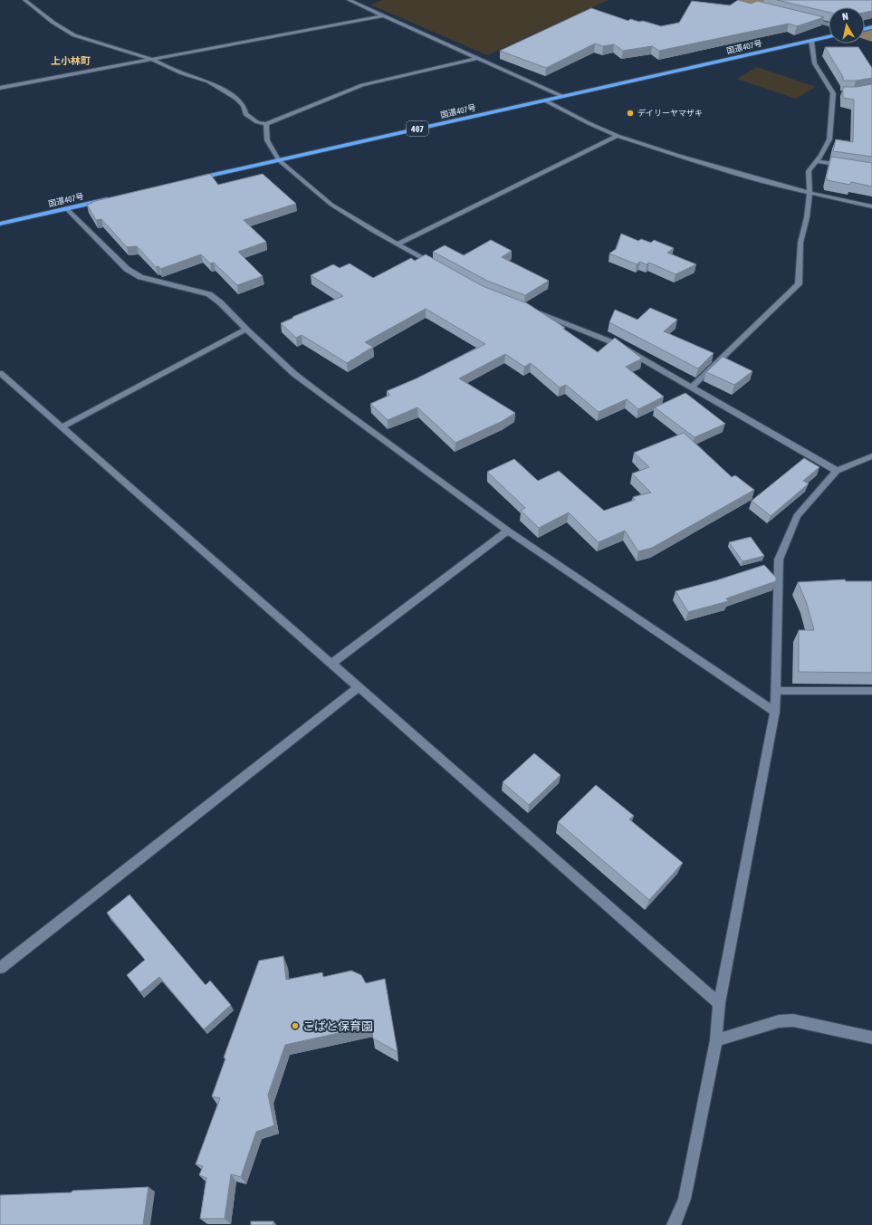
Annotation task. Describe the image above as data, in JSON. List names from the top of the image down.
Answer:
{
  "streets": {
    "highway": ["国道407号", "407"]
  },
  "districts": ["上小林町"],
  "places": ["デイリーヤマザキ", "こばと保育園"],
  "north": "top"
}
